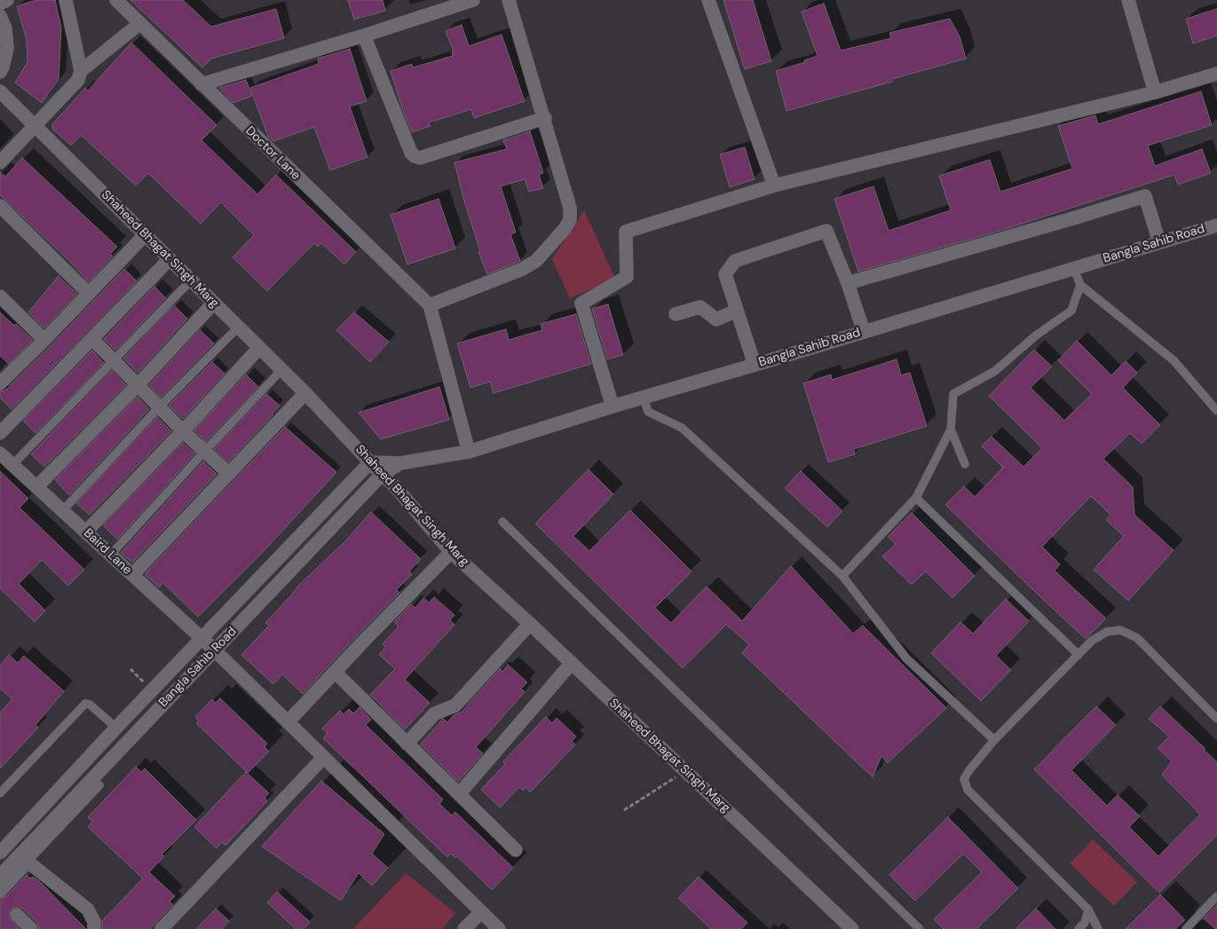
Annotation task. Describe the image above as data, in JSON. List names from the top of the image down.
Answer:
{
  "streets": {
    "street": [
      "Doctor Lane",
      "Bangla Sahib Road",
      "Shaheed Bhagat Singh Marg",
      "Baird Lane"
    ]
  },
  "crossings": [
    ["Bangla Sahib Road", "Shaheed Bhagat Singh Marg"],
    ["Bangla Sahib Road", "Baird Lane"]
  ]
}
